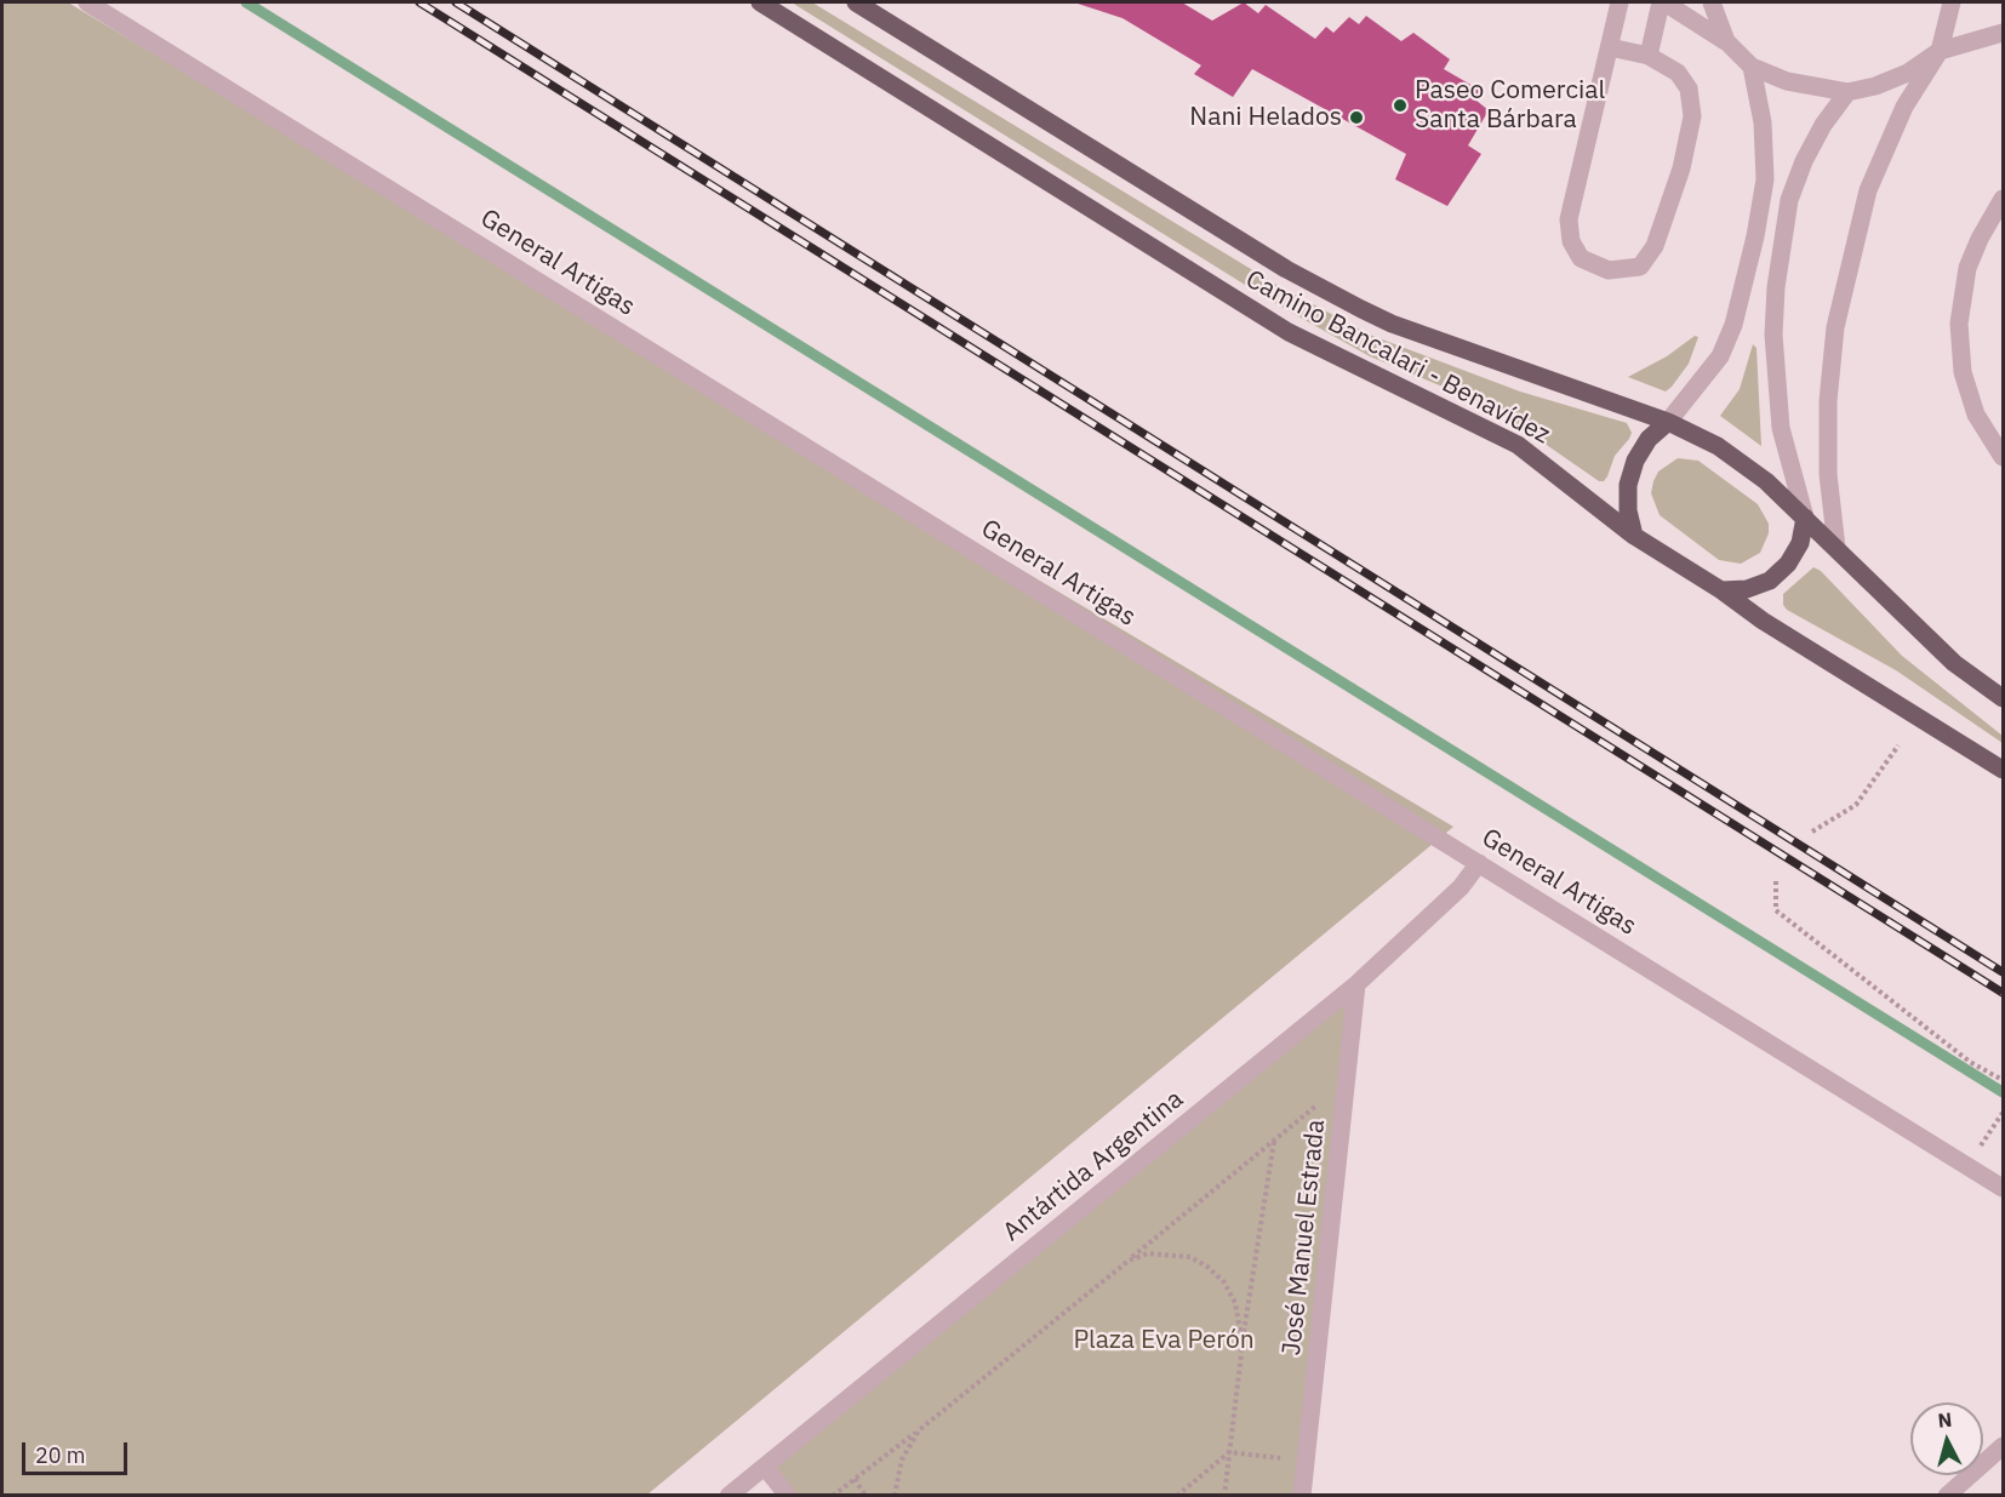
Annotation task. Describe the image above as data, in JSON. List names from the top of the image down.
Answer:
{
  "streets": {
    "main road": ["Camino Bancalari - Benavídez"],
    "street": ["General Artigas", "Antártida Argentina", "José Manuel Estrada"]
  },
  "crossings": [
    ["General Artigas", "Antártida Argentina"],
    ["Antártida Argentina", "José Manuel Estrada"]
  ],
  "parks": ["Plaza Eva Perón"],
  "places": ["Paseo Comercial Santa Bárbara", "Nani Helados"],
  "scale_bar": "20 m",
  "north": "top"
}
